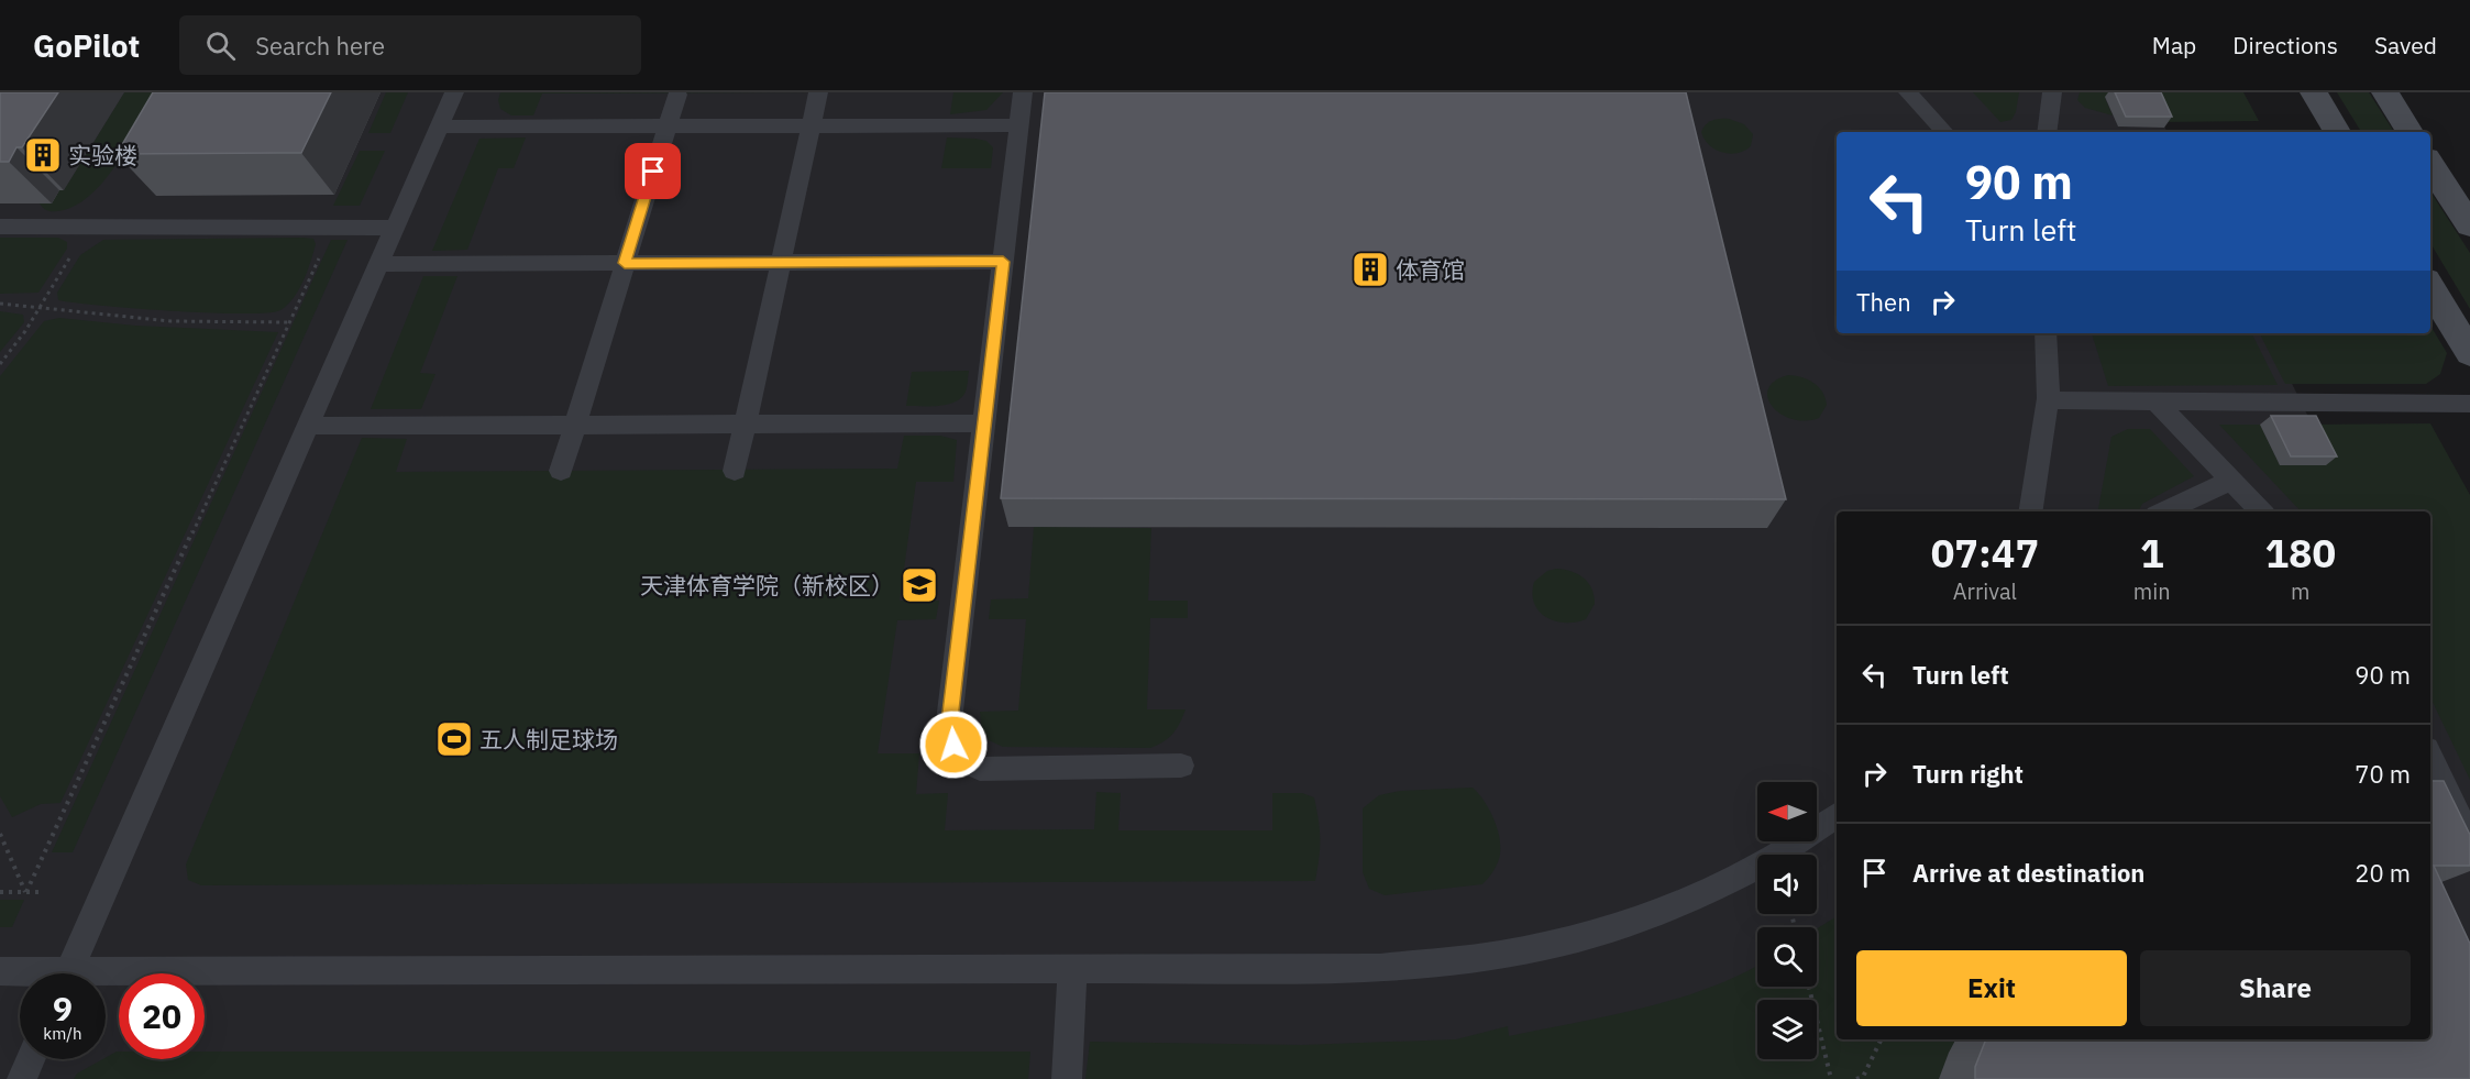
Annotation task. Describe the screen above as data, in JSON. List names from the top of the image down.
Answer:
{
  "places": {
    "building": ["实验楼", "体育馆"],
    "school or university": ["天津体育学院（新校区）"],
    "sports": ["五人制足球场"]
  },
  "north": "left",
  "page": {
    "header": "GoPilot",
    "search": "Search here",
    "nav": ["Map", "Directions", "Saved"],
    "turn": ["90 m", "Turn left"],
    "then": "Then",
    "eta": [
      "07:47",
      "Arrival",
      "1",
      "min",
      "180",
      "m"
    ],
    "list": [
      {
        "name": "Turn left",
        "value": "90 m"
      },
      {
        "name": "Turn right",
        "value": "70 m"
      },
      {
        "name": "Arrive at destination",
        "value": "20 m"
      }
    ],
    "buttons": ["Exit", "Share"],
    "speed": "9 km/h",
    "limit": "20"
  }
}
